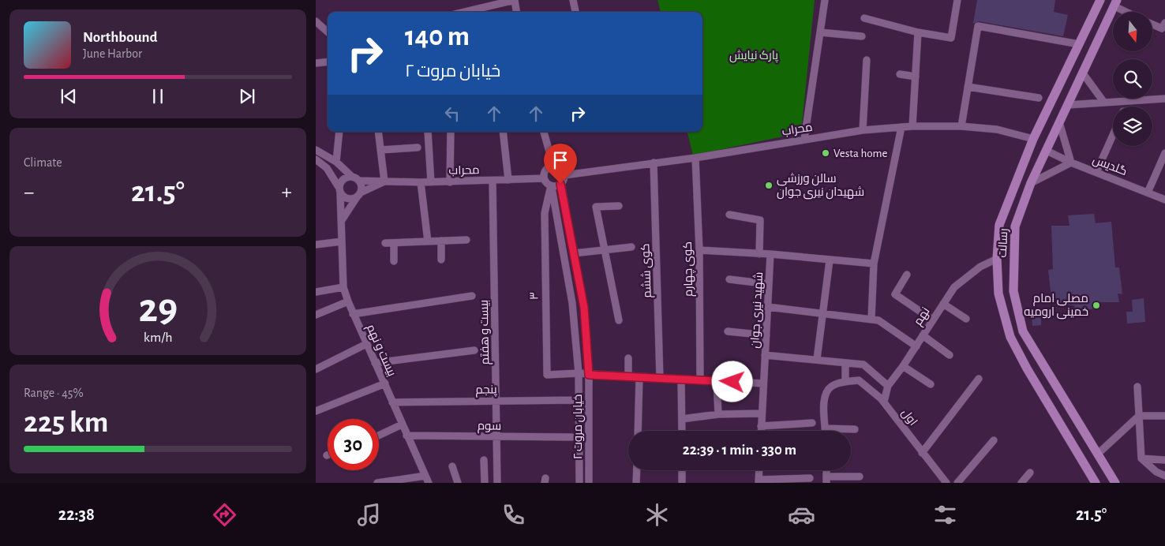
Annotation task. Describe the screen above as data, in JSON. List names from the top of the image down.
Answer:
{
  "streets": {
    "main road": ["رسالت"],
    "street": [
      "محراب",
      "گلدیس",
      "کوی چهارم",
      "کوی ششم",
      "۳",
      "شهید نیری جوان",
      "نهم",
      "بیست و هفتم",
      "بیست و نهم",
      "پنجم",
      "اول",
      "سوم",
      "خیابان مروت ۲"
    ]
  },
  "crossings": [
    ["محراب", "رسالت"],
    ["محراب", "کوی چهارم"],
    ["محراب", "کوی ششم"],
    ["محراب", "۳"],
    ["محراب", "بیست و هفتم"],
    ["محراب", "بیست و نهم"],
    ["محراب", "خیابان مروت ۲"],
    ["گلدیس", "رسالت"],
    ["رسالت", "نهم"],
    ["۳", "خیابان مروت ۲"],
    ["نهم", "اول"],
    ["بیست و هفتم", "پنجم"],
    ["بیست و هفتم", "سوم"],
    ["بیست و نهم", "پنجم"],
    ["بیست و نهم", "سوم"],
    ["پنجم", "خیابان مروت ۲"]
  ],
  "parks": ["پارک نیایش"],
  "places": ["Vesta home", "سالن ورزشی شهیدان نیری جوان", "مصلی امام خمینی ارومیه"],
  "north": "bottom",
  "page": {
    "turn": ["140 m", "خیابان مروت ۲"],
    "song": ["Northbound", "June Harbor"],
    "tile": [
      "Climate",
      ["Range · 45%", "225 km"]
    ],
    "heat": ["−", "21.5°", "+"],
    "limit": "30",
    "trip": "22:39 · 1 min · 330 m",
    "tabs": ["22:38", "21.5°"],
    "gauge": ["29", "km/h"]
  }
}
